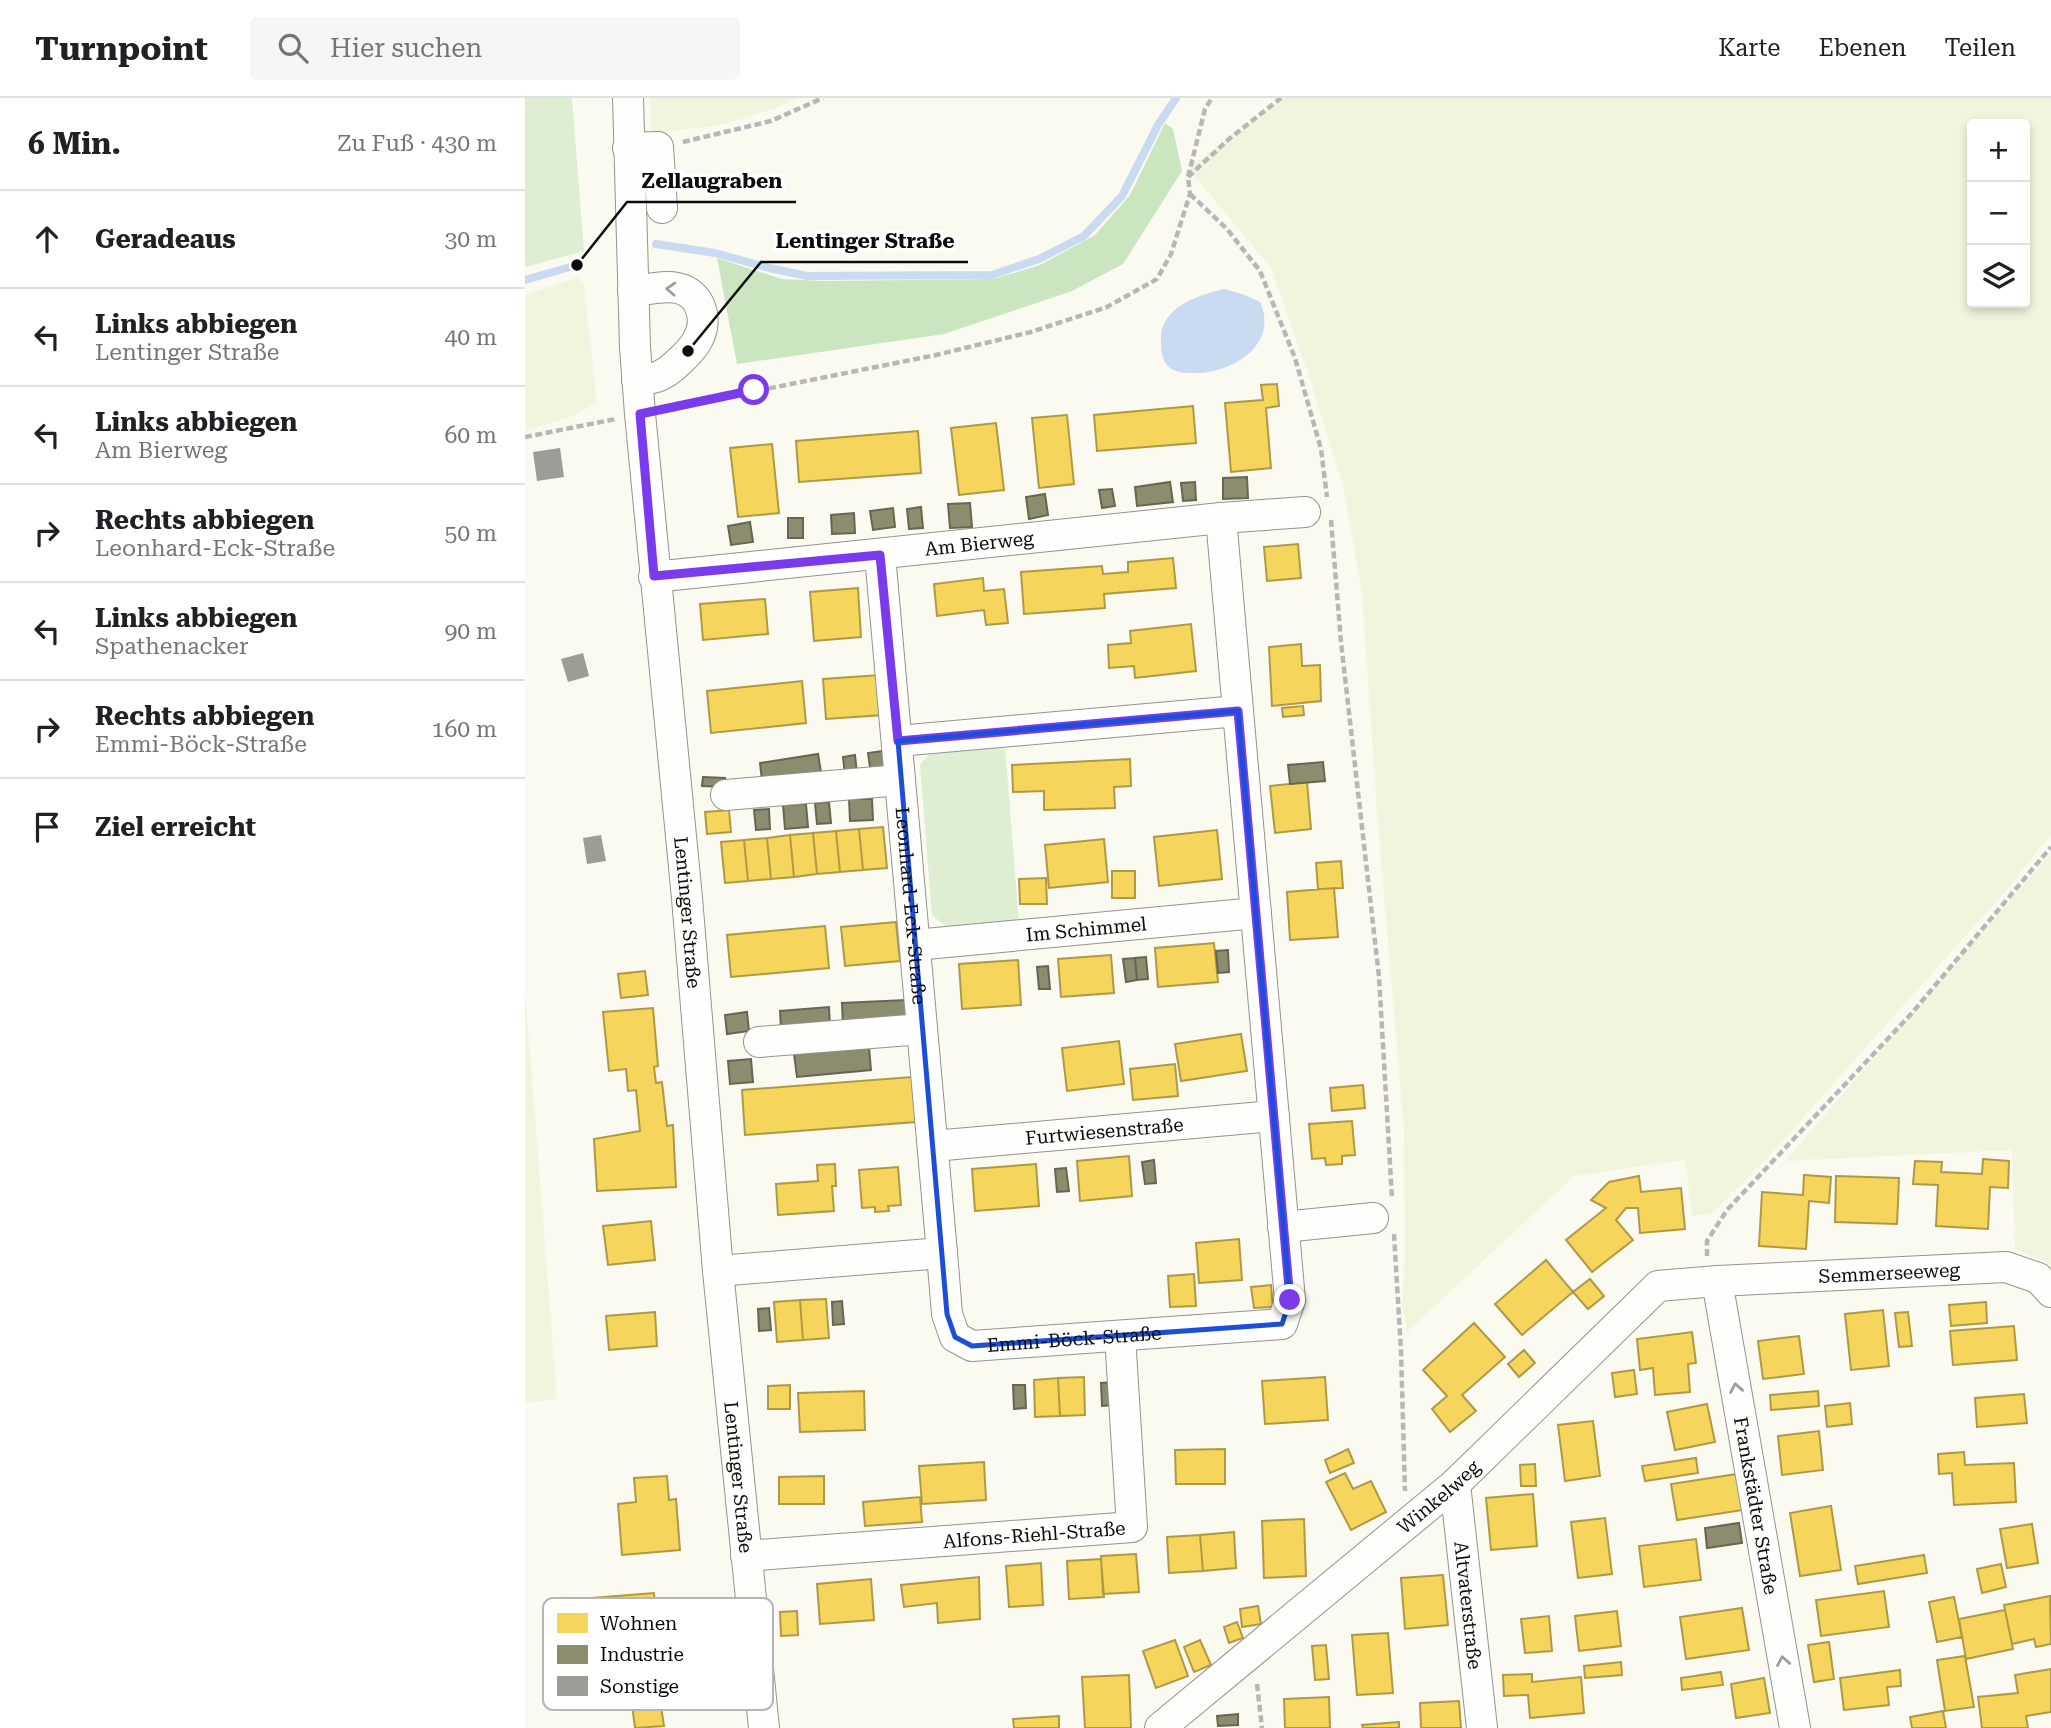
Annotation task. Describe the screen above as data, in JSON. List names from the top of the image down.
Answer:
{
  "streets": {
    "street": [
      "Am Bierweg",
      "Leonhard-Eck-Straße",
      "Lentinger Straße",
      "Im Schimmel",
      "Furtwiesenstraße",
      "Semmerseeweg",
      "Emmi-Böck-Straße",
      "Winkelweg",
      "Frankstädter Straße",
      "Alfons-Riehl-Straße",
      "Altvaterstraße"
    ]
  },
  "crossings": [
    ["Am Bierweg", "Leonhard-Eck-Straße"],
    ["Am Bierweg", "Lentinger Straße"],
    ["Am Bierweg", "Emmi-Böck-Straße"],
    ["Leonhard-Eck-Straße", "Im Schimmel"],
    ["Leonhard-Eck-Straße", "Furtwiesenstraße"],
    ["Leonhard-Eck-Straße", "Emmi-Böck-Straße"],
    ["Lentinger Straße", "Alfons-Riehl-Straße"],
    ["Im Schimmel", "Emmi-Böck-Straße"],
    ["Furtwiesenstraße", "Emmi-Böck-Straße"],
    ["Semmerseeweg", "Winkelweg"],
    ["Semmerseeweg", "Frankstädter Straße"],
    ["Emmi-Böck-Straße", "Alfons-Riehl-Straße"],
    ["Winkelweg", "Frankstädter Straße"],
    ["Winkelweg", "Altvaterstraße"]
  ],
  "one_way": ["Frankstädter Straße"],
  "places": ["Zellaugraben", "Lentinger Straße"],
  "legend": ["Wohnen", "Industrie", "Sonstige"],
  "page": {
    "header": "Turnpoint",
    "search": "Hier suchen",
    "nav": ["Karte", "Ebenen", "Teilen"],
    "heading": ["6 Min.", "Zu Fuß · 430 m"],
    "map_buttons": ["+", "−"],
    "list": [
      ["Geradeaus", "30 m"],
      ["Links abbiegen", "Lentinger Straße", "40 m"],
      ["Links abbiegen", "Am Bierweg", "60 m"],
      ["Rechts abbiegen", "Leonhard-Eck-Straße", "50 m"],
      ["Links abbiegen", "Spathenacker", "90 m"],
      ["Rechts abbiegen", "Emmi-Böck-Straße", "160 m"],
      "Ziel erreicht"
    ]
  }
}
